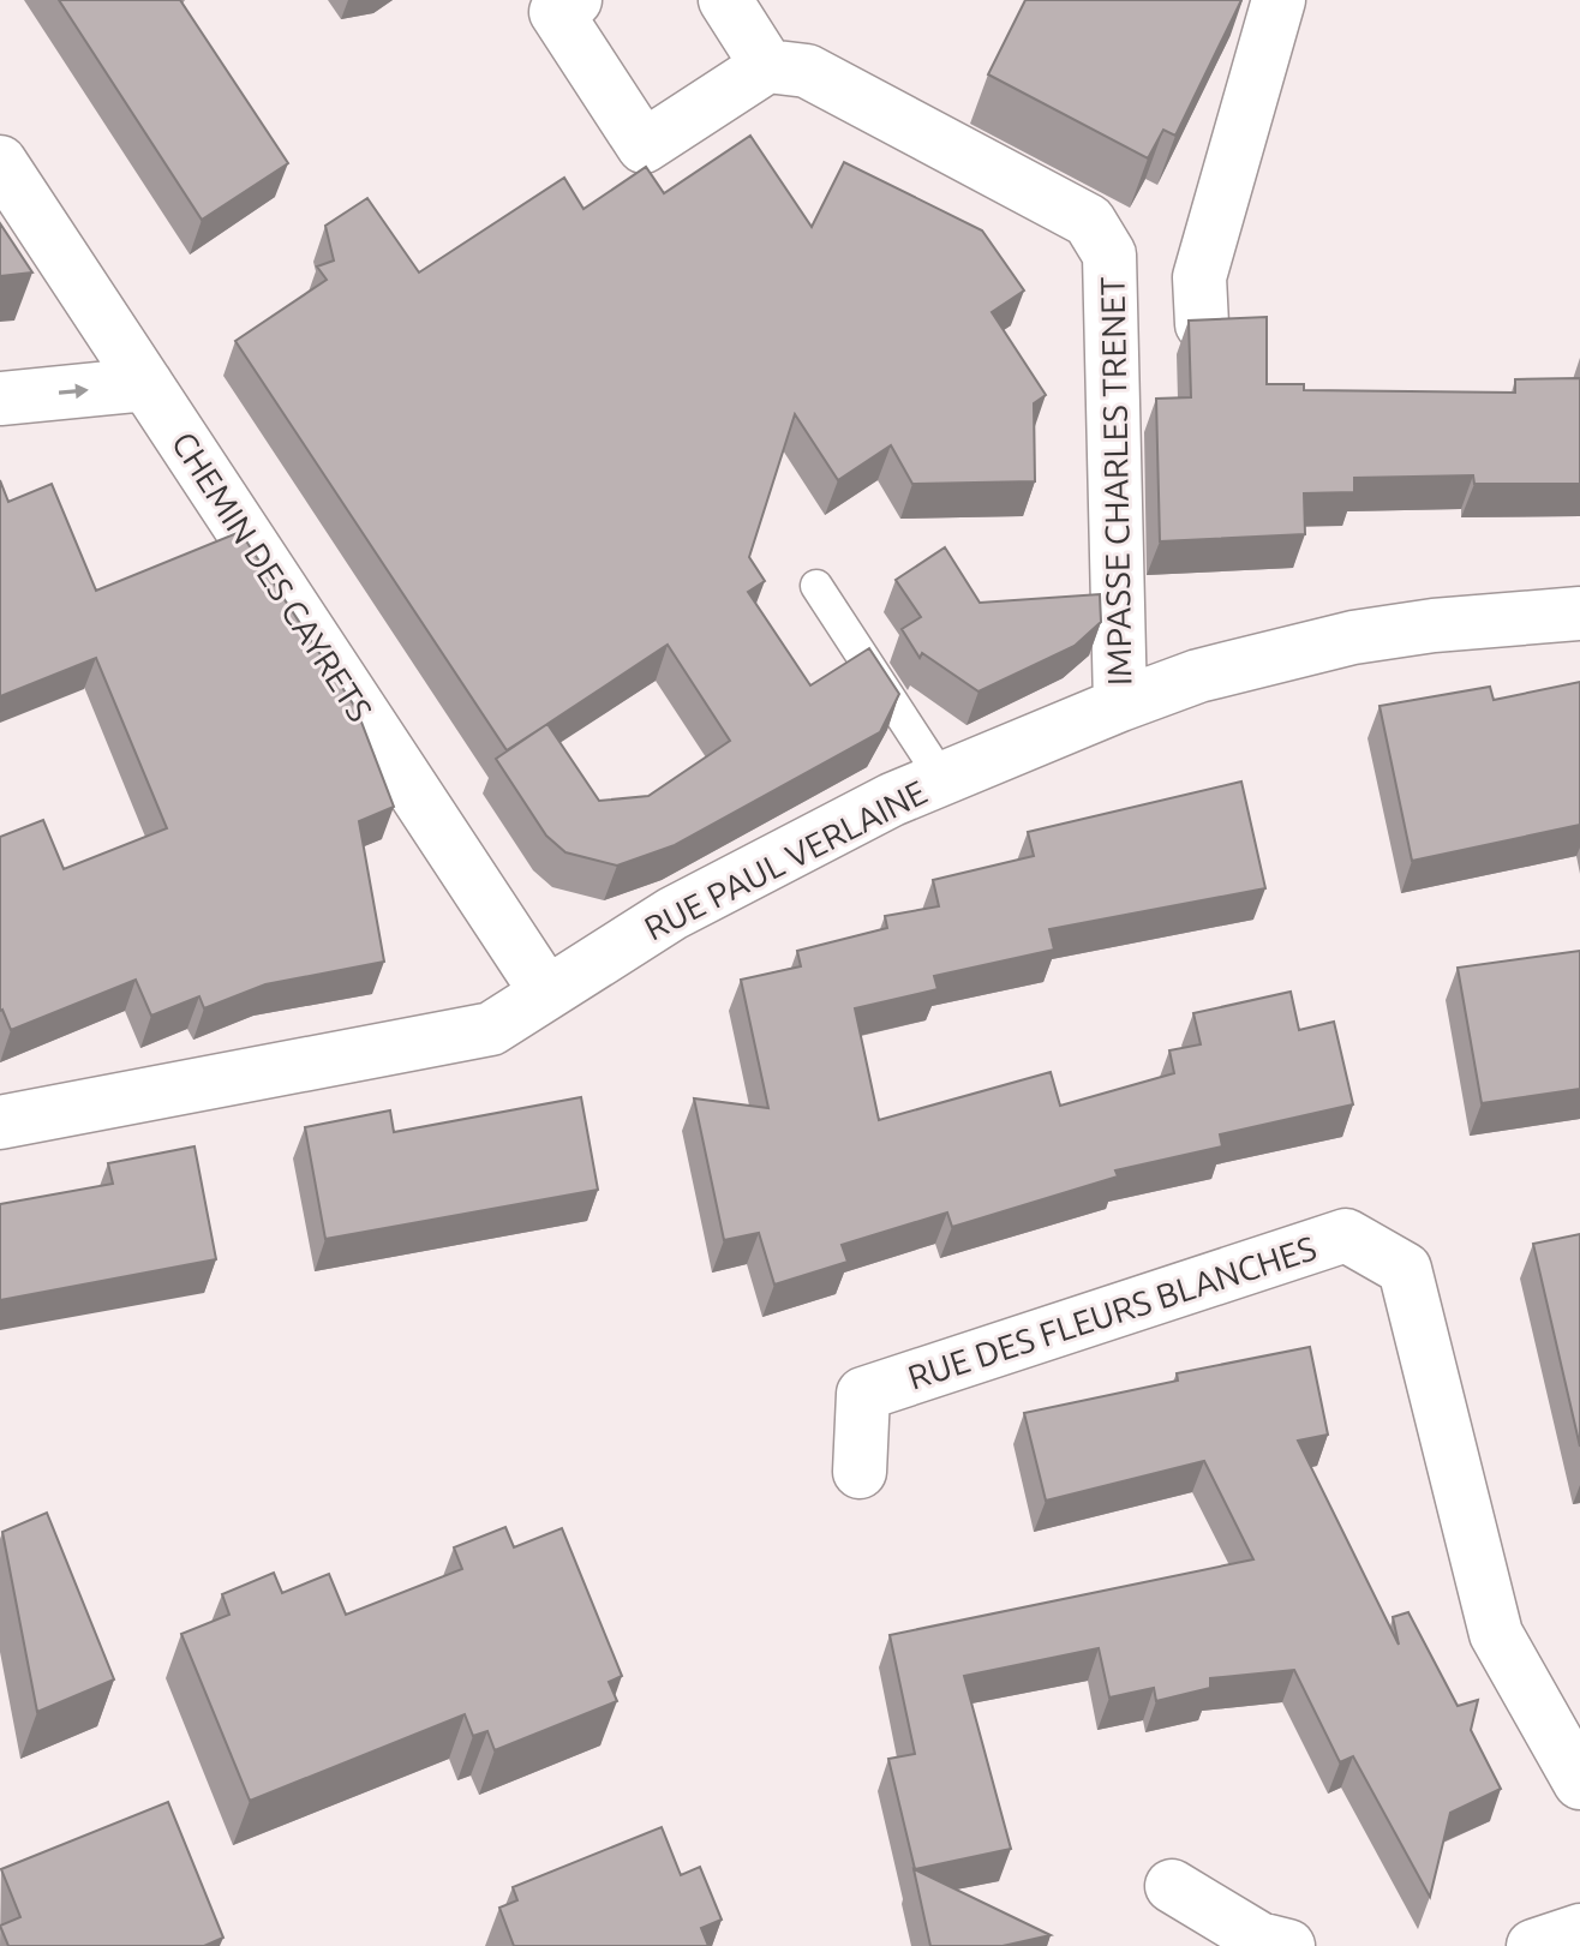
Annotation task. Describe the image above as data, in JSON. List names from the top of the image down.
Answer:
{
  "streets": {
    "street": [
      "IMPASSE CHARLES TRENET",
      "CHEMIN DES CAYRETS",
      "RUE PAUL VERLAINE",
      "RUE DES FLEURS BLANCHES"
    ]
  },
  "crossings": [
    ["IMPASSE CHARLES TRENET", "RUE PAUL VERLAINE"],
    ["CHEMIN DES CAYRETS", "RUE PAUL VERLAINE"]
  ]
}
